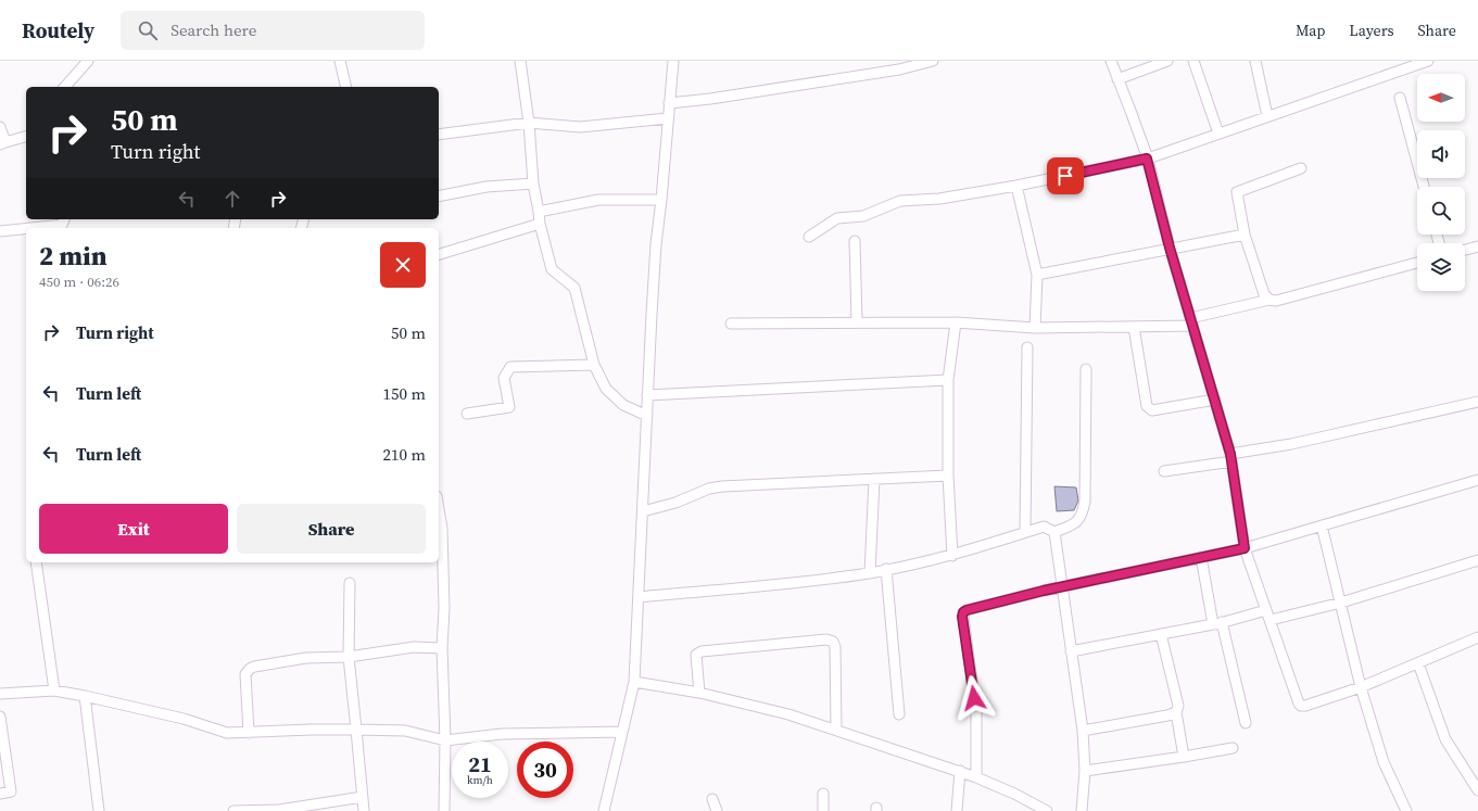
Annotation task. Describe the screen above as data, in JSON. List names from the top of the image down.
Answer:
{
  "north": "left",
  "page": {
    "header": "Routely",
    "search": "Search here",
    "nav": ["Map", "Layers", "Share"],
    "turn": ["50 m", "Turn right"],
    "heading": ["2 min", "450 m · 06:26"],
    "list": [
      {
        "name": "Turn right",
        "value": "50 m"
      },
      {
        "name": "Turn left",
        "value": "150 m"
      },
      {
        "name": "Turn left",
        "value": "210 m"
      }
    ],
    "buttons": ["Exit", "Share"],
    "speed": "21 km/h",
    "limit": "30"
  }
}
